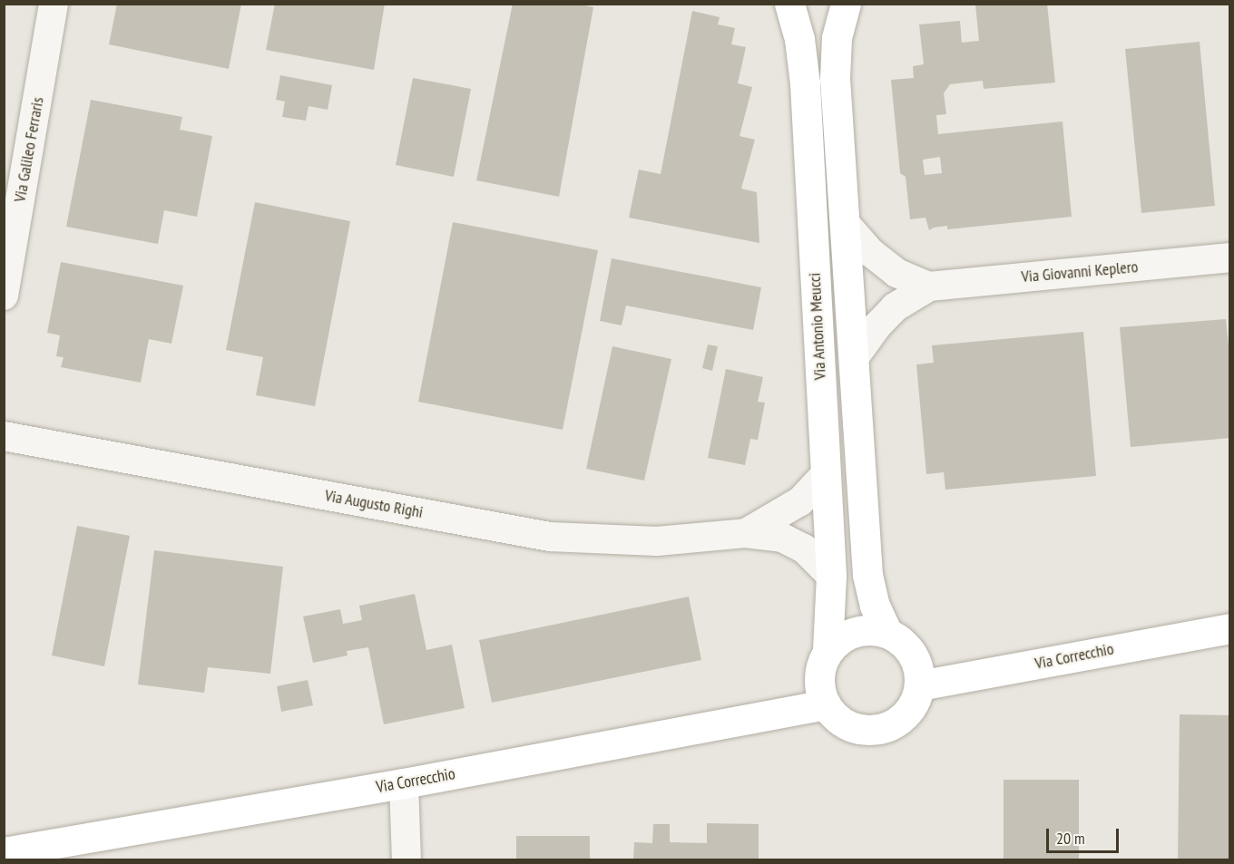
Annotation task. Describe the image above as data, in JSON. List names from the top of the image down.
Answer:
{
  "streets": {
    "street": [
      "Via Galileo Ferraris",
      "Via Giovanni Keplero",
      "Via Antonio Meucci",
      "Via Augusto Righi",
      "Via Correcchio"
    ]
  },
  "crossings": [
    ["Via Giovanni Keplero", "Via Antonio Meucci"],
    ["Via Antonio Meucci", "Via Augusto Righi"],
    ["Via Antonio Meucci", "Via Correcchio"]
  ],
  "scale_bar": "20 m"
}
